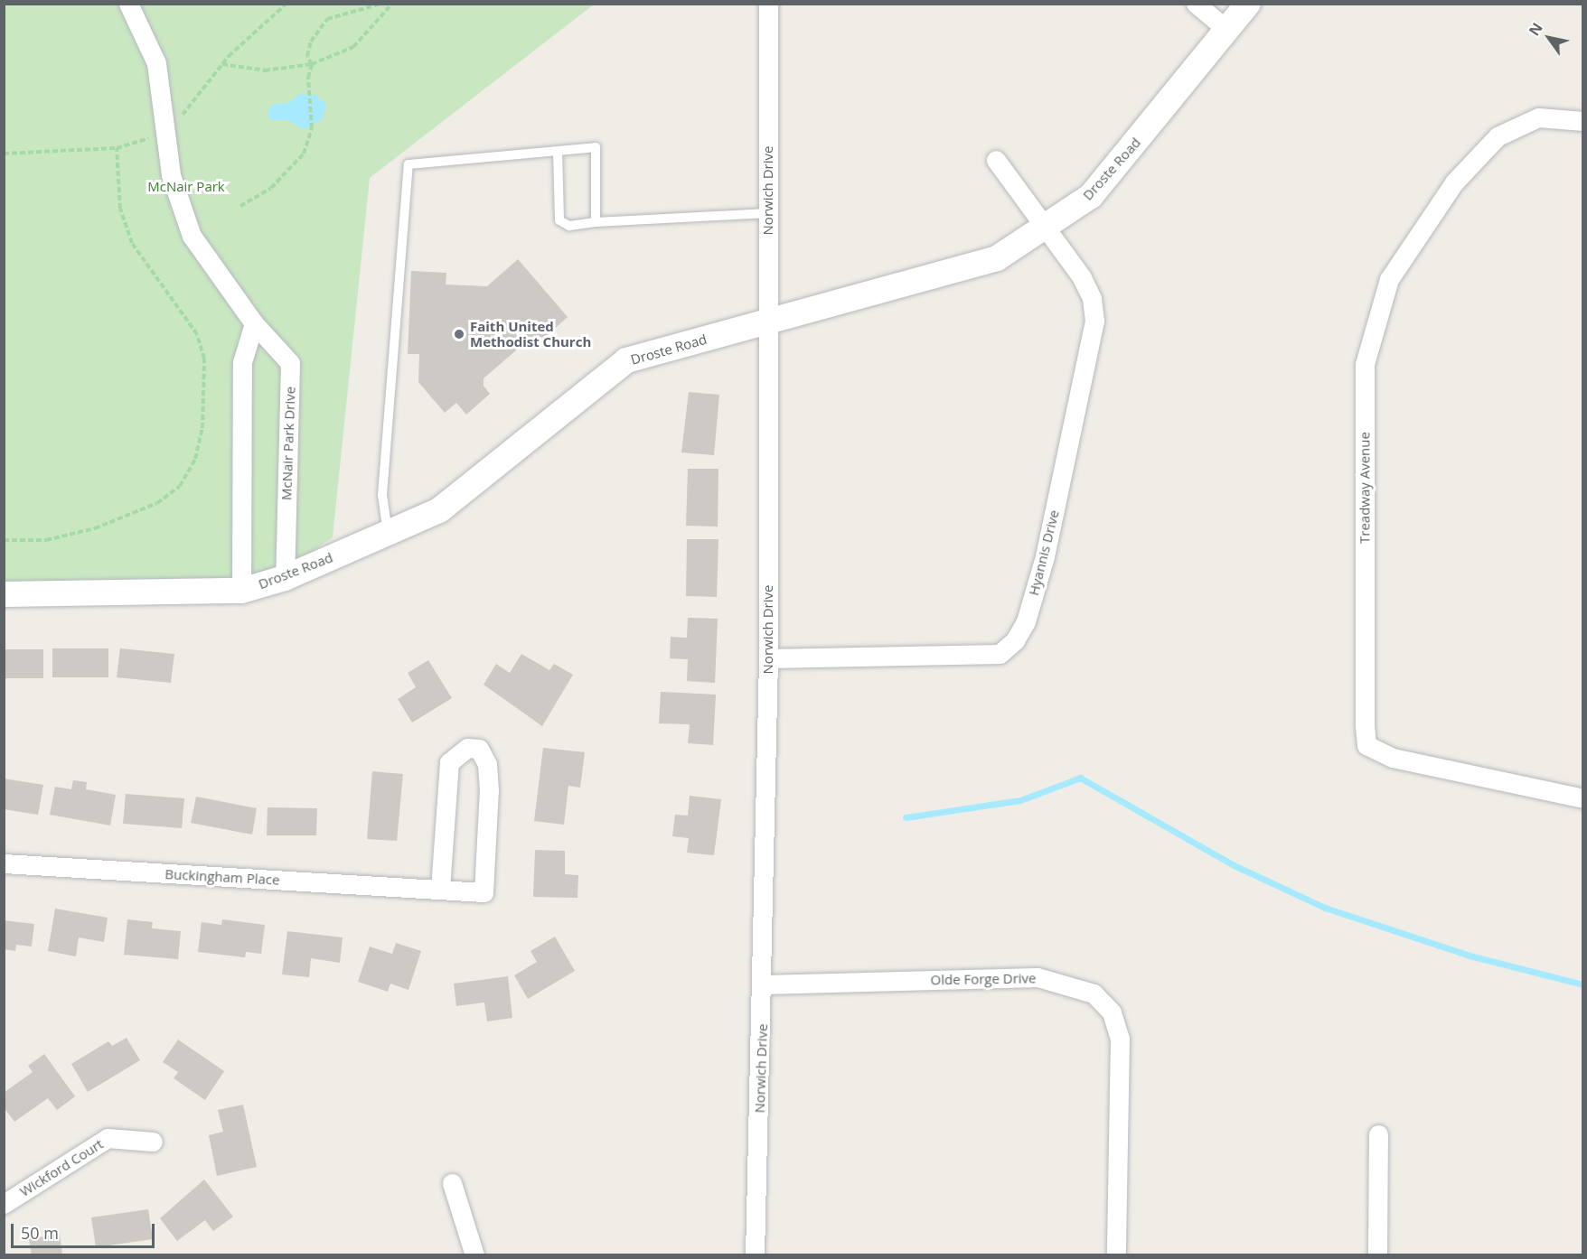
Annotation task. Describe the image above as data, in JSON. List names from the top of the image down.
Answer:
{
  "streets": {
    "street": [
      "Droste Road",
      "Norwich Drive",
      "McNair Park Drive",
      "Treadway Avenue",
      "Hyannis Drive",
      "Buckingham Place",
      "Olde Forge Drive",
      "Wickford Court"
    ]
  },
  "crossings": [
    ["Droste Road", "Norwich Drive"],
    ["Droste Road", "McNair Park Drive"],
    ["Droste Road", "Hyannis Drive"],
    ["Norwich Drive", "Hyannis Drive"],
    ["Norwich Drive", "Olde Forge Drive"]
  ],
  "parks": ["McNair Park"],
  "places": ["Faith United Methodist Church"],
  "scale_bar": "50 m",
  "north": "top left"
}
